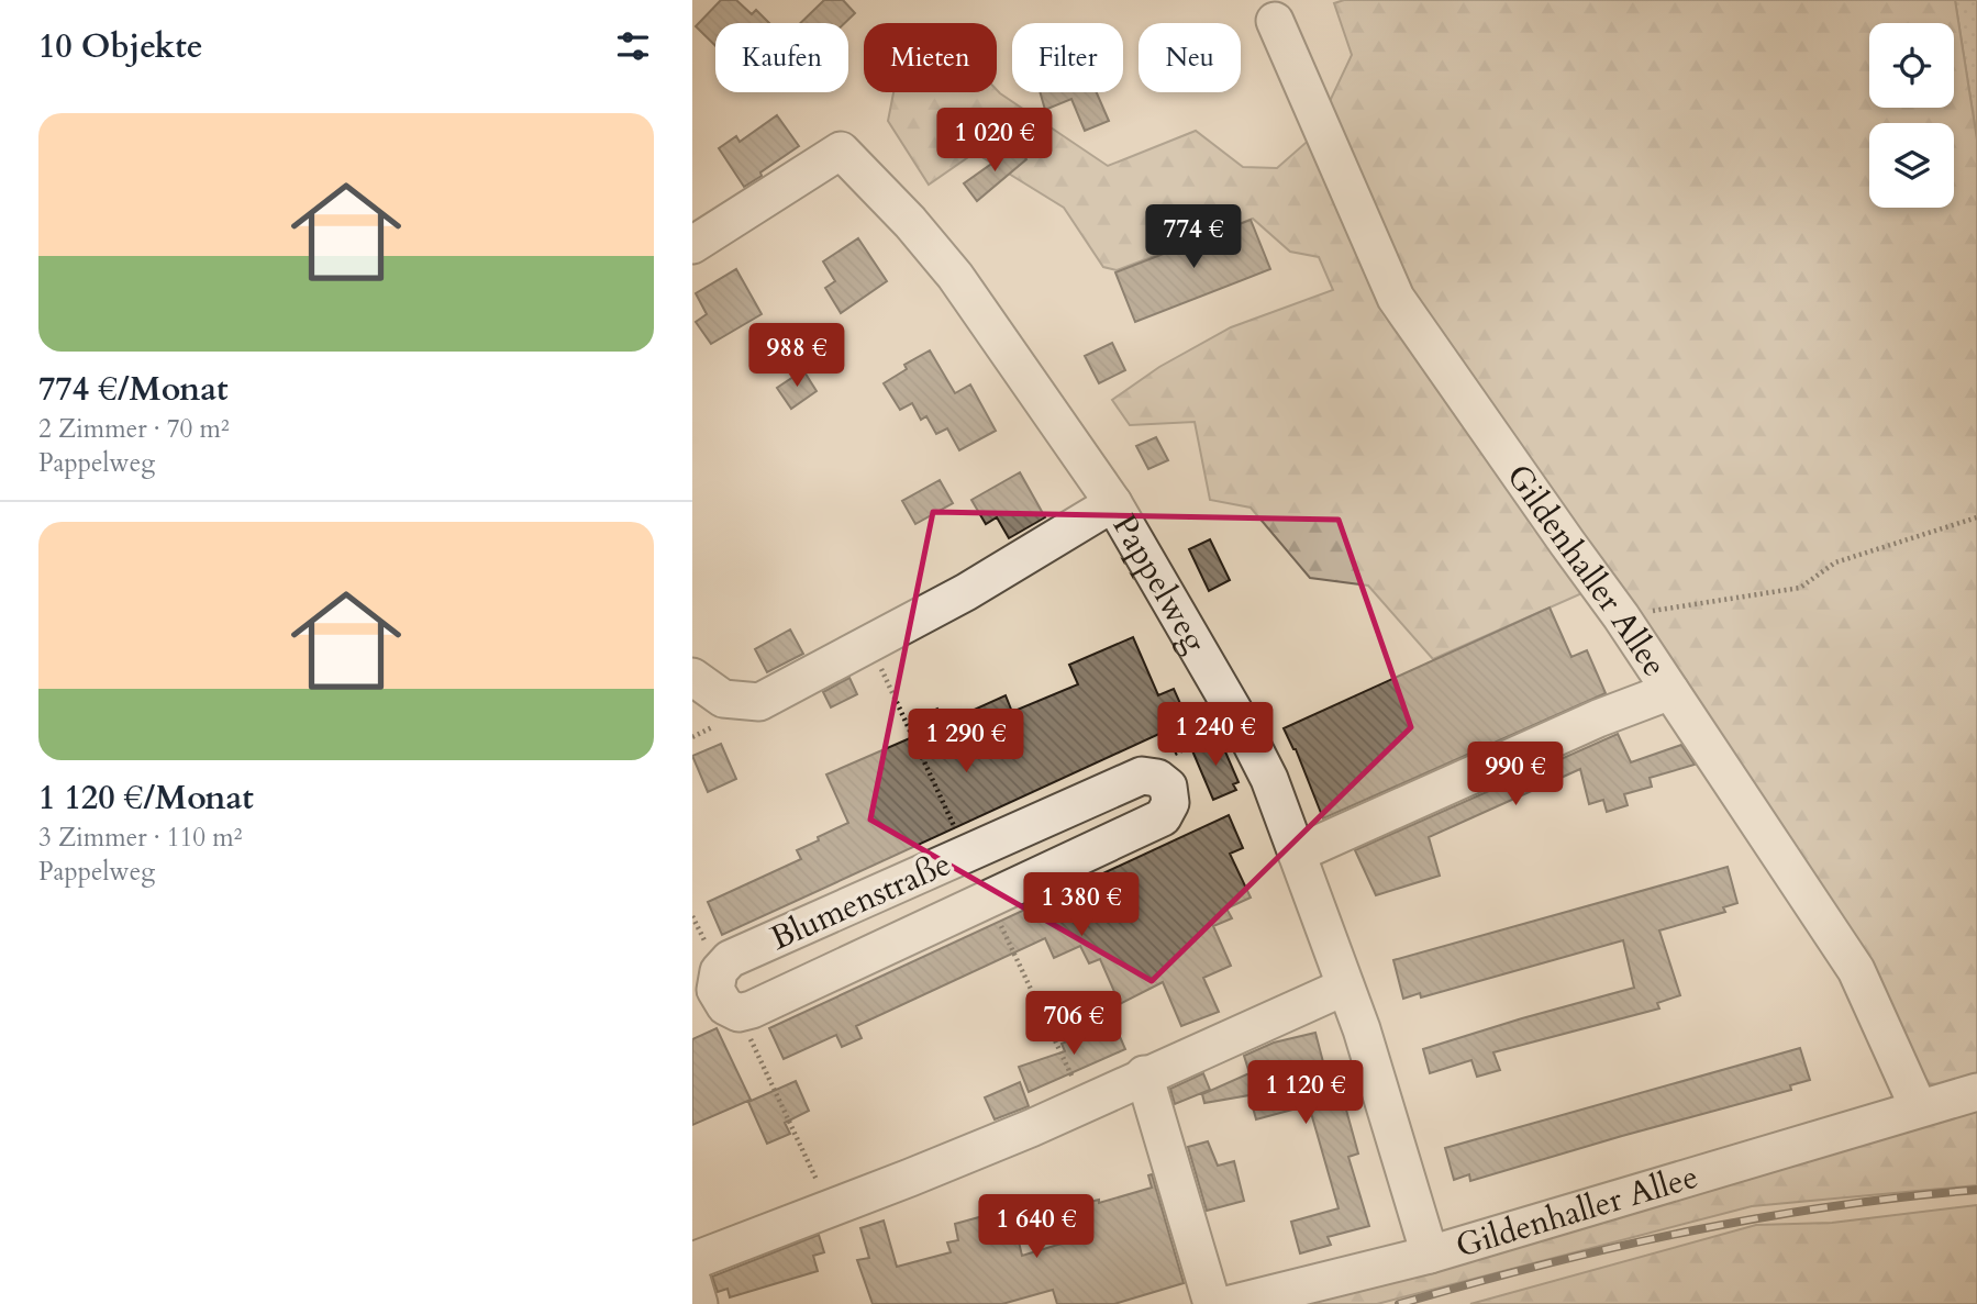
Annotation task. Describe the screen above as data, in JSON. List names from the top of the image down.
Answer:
{
  "streets": {
    "street": ["Gildenhaller Allee", "Pappelweg", "Blumenstraße"]
  },
  "crossings": [
    ["Gildenhaller Allee", "Pappelweg"]
  ],
  "page": {
    "heading": "10 Objekte",
    "chip": [
      "Kaufen",
      "Mieten",
      "Filter",
      "Neu"
    ],
    "list": [
      {
        "name": "774 €/Monat",
        "note": "2 Zimmer · 70 m² · Pappelweg"
      },
      {
        "name": "1 120 €/Monat",
        "note": "3 Zimmer · 110 m² · Pappelweg"
      }
    ],
    "price": [
      "1 020 €",
      "774 €",
      "988 €",
      "1 240 €",
      "1 290 €",
      "990 €",
      "1 380 €",
      "706 €",
      "1 120 €",
      "1 640 €"
    ]
  }
}
